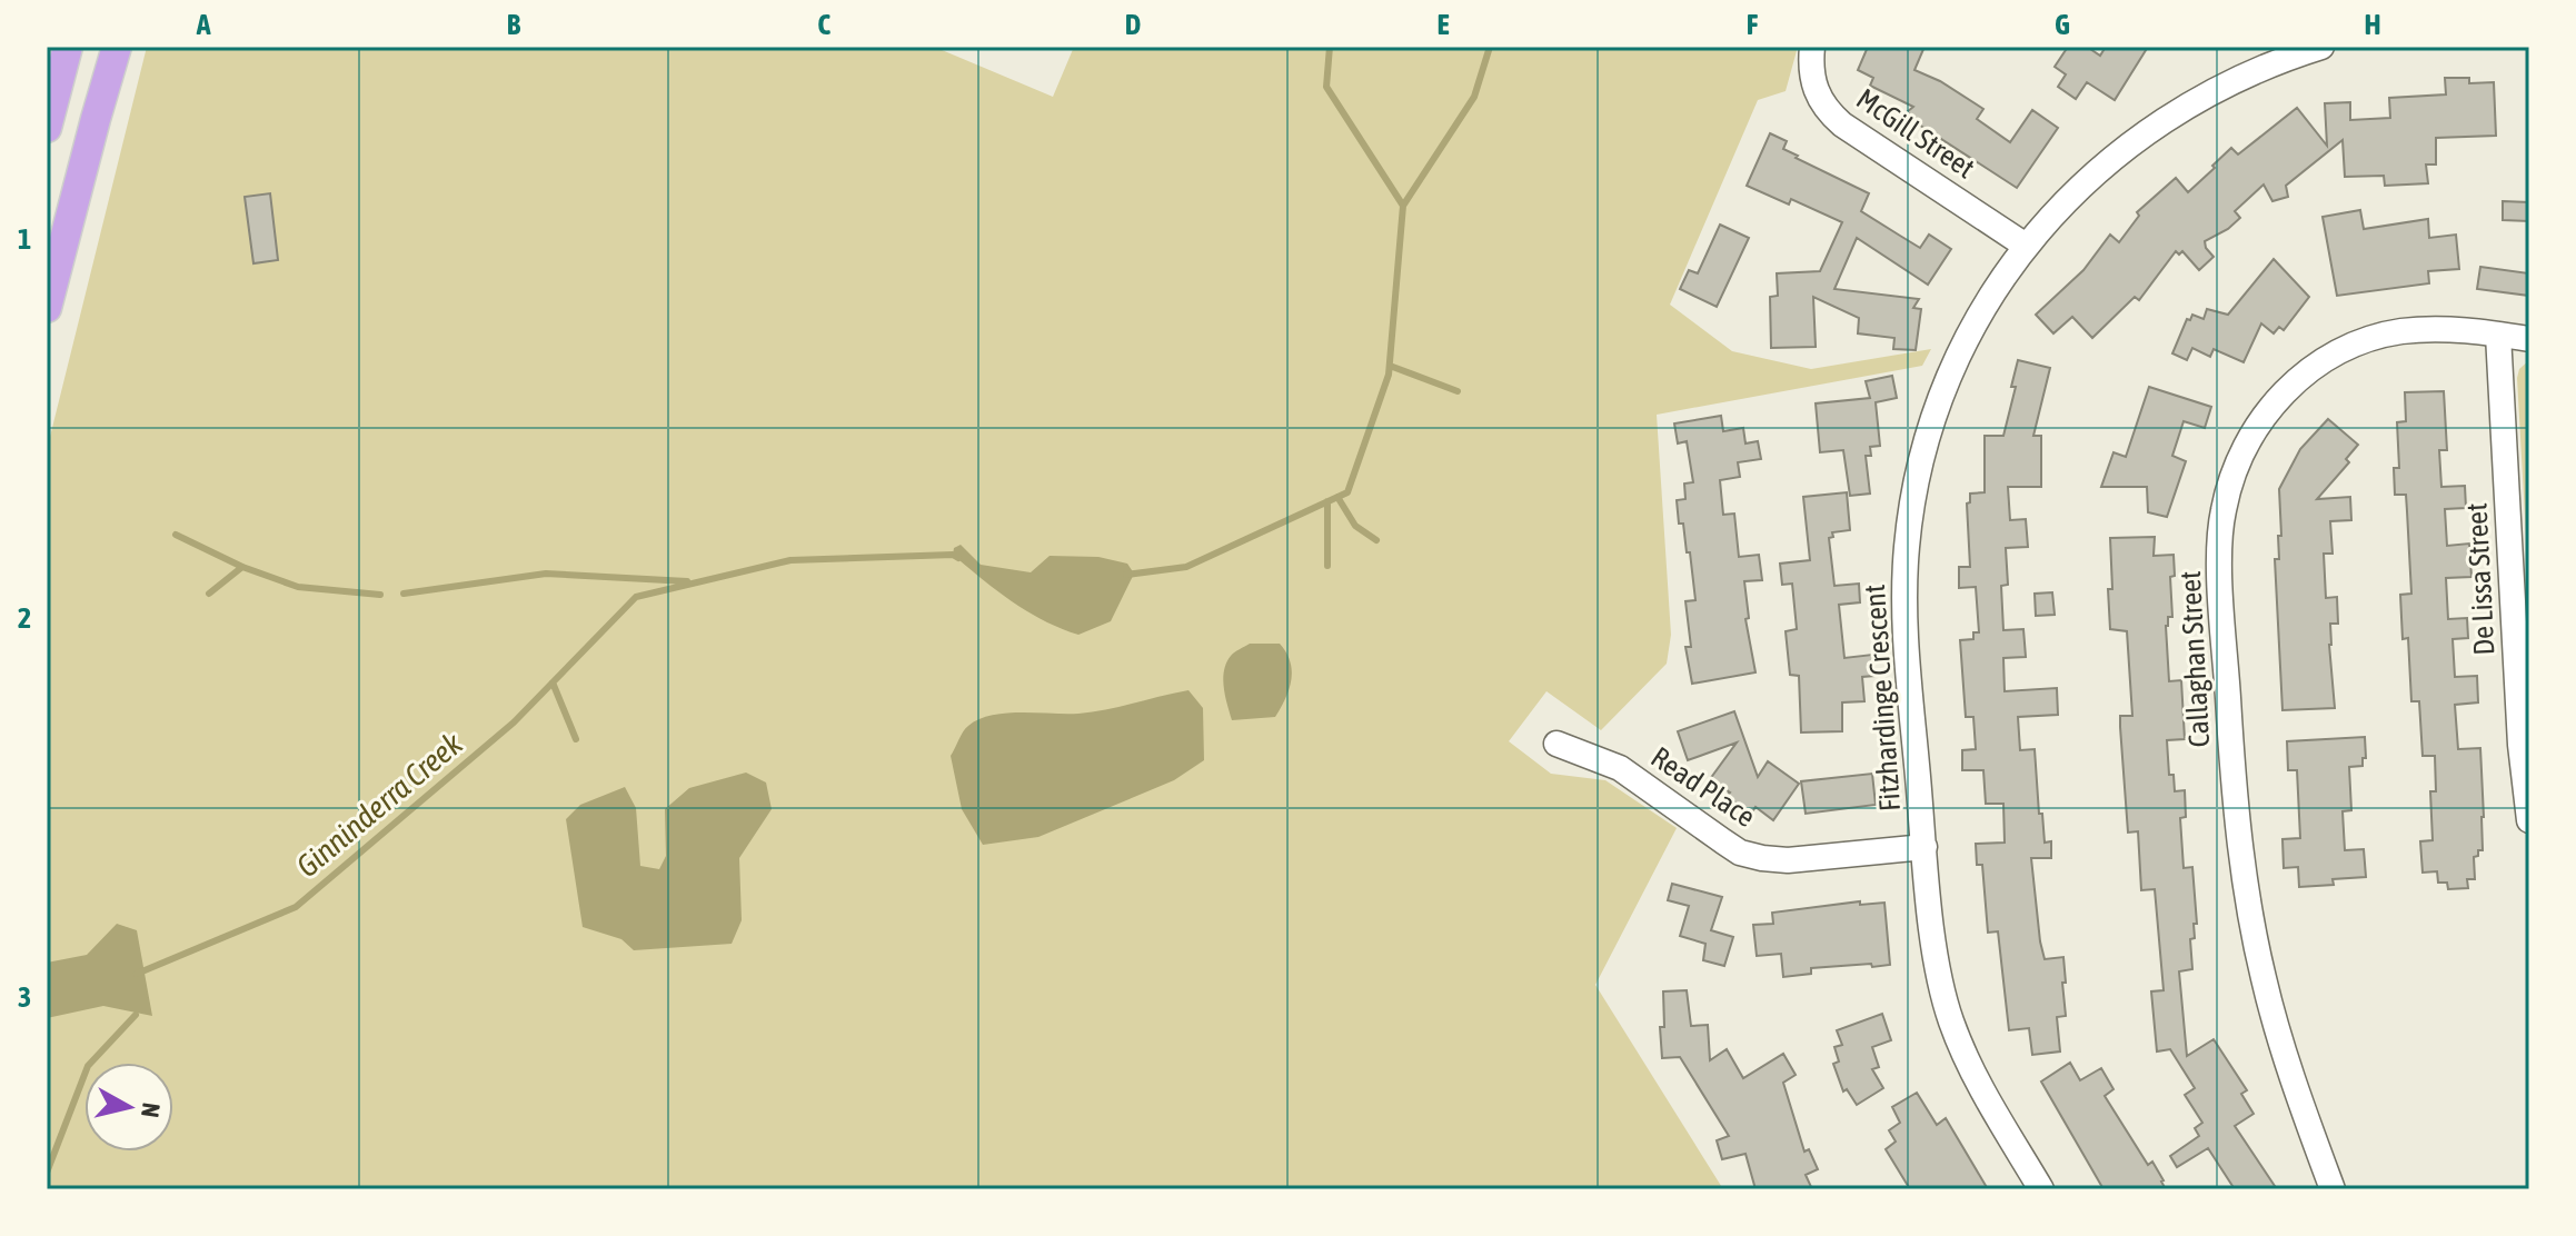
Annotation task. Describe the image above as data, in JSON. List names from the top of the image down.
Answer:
{
  "streets": {
    "street": [
      "McGill Street",
      "De Lissa Street",
      "Callaghan Street",
      "Fitzhardinge Crescent",
      "Read Place"
    ]
  },
  "crossings": [
    ["McGill Street", "Fitzhardinge Crescent"],
    ["De Lissa Street", "Callaghan Street"],
    ["Fitzhardinge Crescent", "Read Place"]
  ],
  "water": ["Ginninderra Creek"],
  "north": "right",
  "grid": {
    "columns": [
      "A",
      "B",
      "C",
      "D",
      "E",
      "F",
      "G",
      "H"
    ],
    "rows": ["1", "2", "3"]
  }
}
